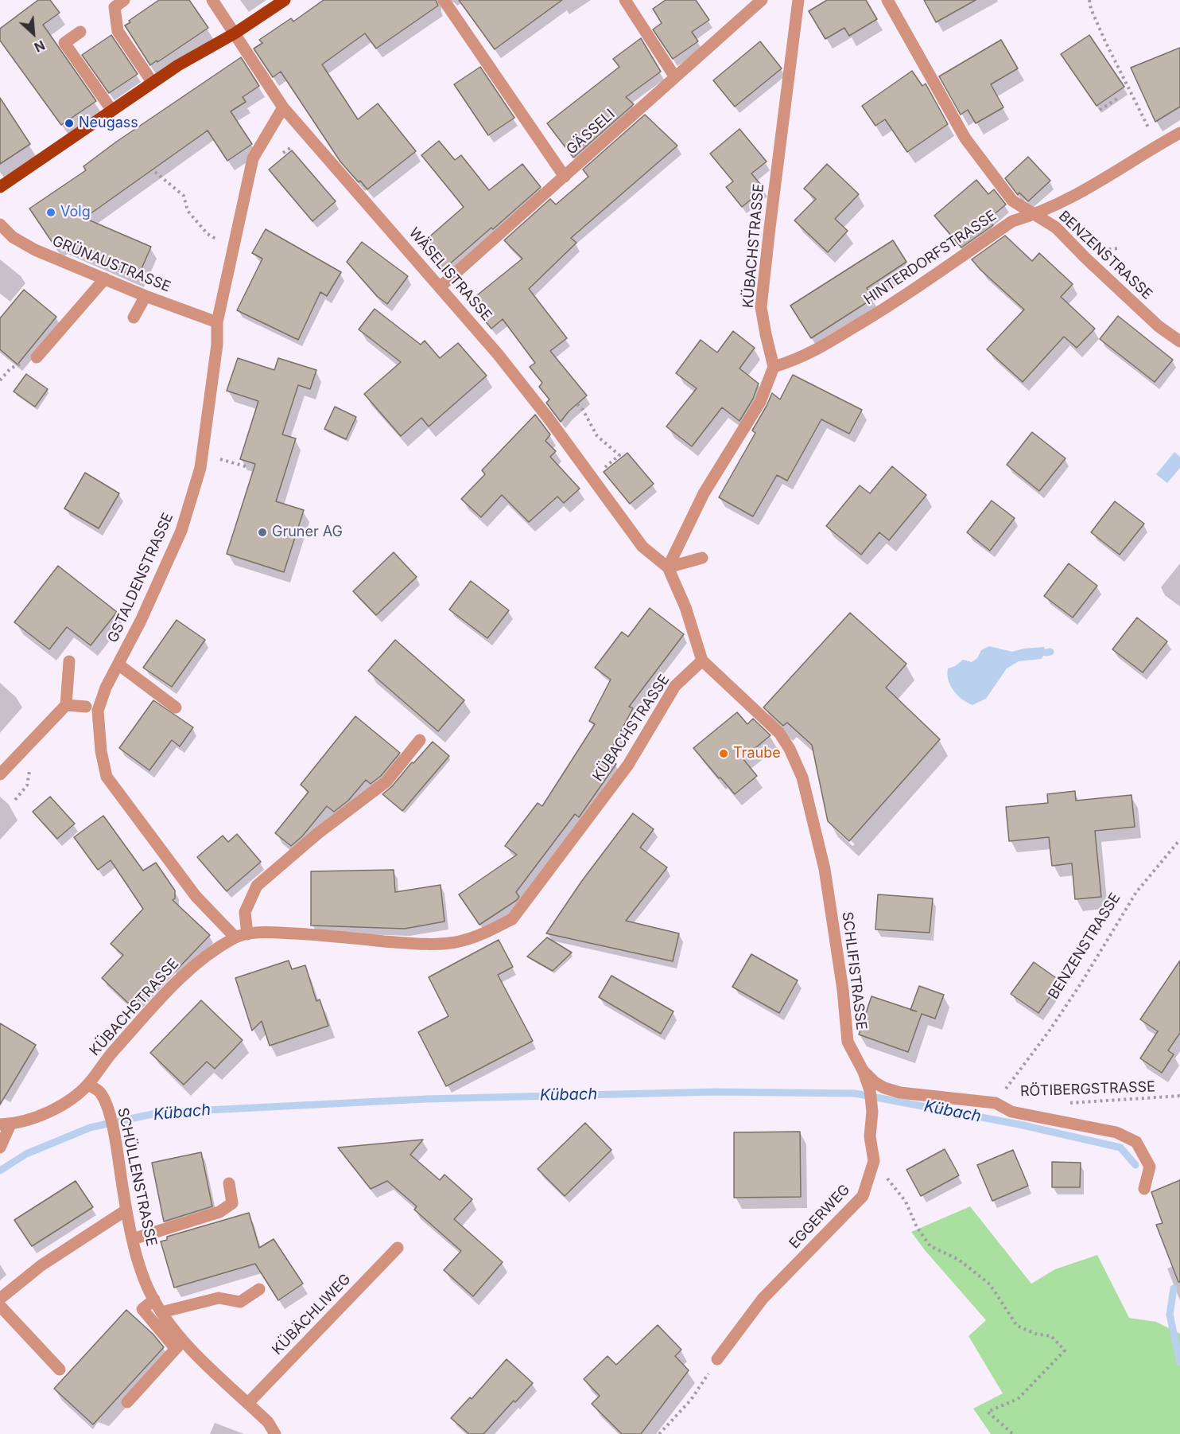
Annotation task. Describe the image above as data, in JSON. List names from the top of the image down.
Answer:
{
  "streets": {
    "street": [
      "GÄSSELI",
      "KÜBACHSTRASSE",
      "BENZENSTRASSE",
      "HINTERDORFSTRASSE",
      "GRÜNAUSTRASSE",
      "WÄSELISTRASSE",
      "GSTALDENSTRASSE",
      "SCHLIFISTRASSE",
      "SCHÜLLENSTRASSE",
      "EGGERWEG",
      "KÜBÄCHLIWEG"
    ],
    "path": ["RÖTIBERGSTRASSE"]
  },
  "crossings": [
    ["GÄSSELI", "WÄSELISTRASSE"],
    ["KÜBACHSTRASSE", "HINTERDORFSTRASSE"],
    ["KÜBACHSTRASSE", "GSTALDENSTRASSE"],
    ["KÜBACHSTRASSE", "SCHLIFISTRASSE"],
    ["KÜBACHSTRASSE", "SCHÜLLENSTRASSE"],
    ["BENZENSTRASSE", "HINTERDORFSTRASSE"],
    ["GRÜNAUSTRASSE", "GSTALDENSTRASSE"],
    ["WÄSELISTRASSE", "GSTALDENSTRASSE"],
    ["SCHLIFISTRASSE", "EGGERWEG"],
    ["SCHÜLLENSTRASSE", "KÜBÄCHLIWEG"]
  ],
  "water": ["Kübach"],
  "places": [
    "Neugass",
    "Volg",
    "Gruner AG",
    "Traube"
  ],
  "north": "bottom right"
}
